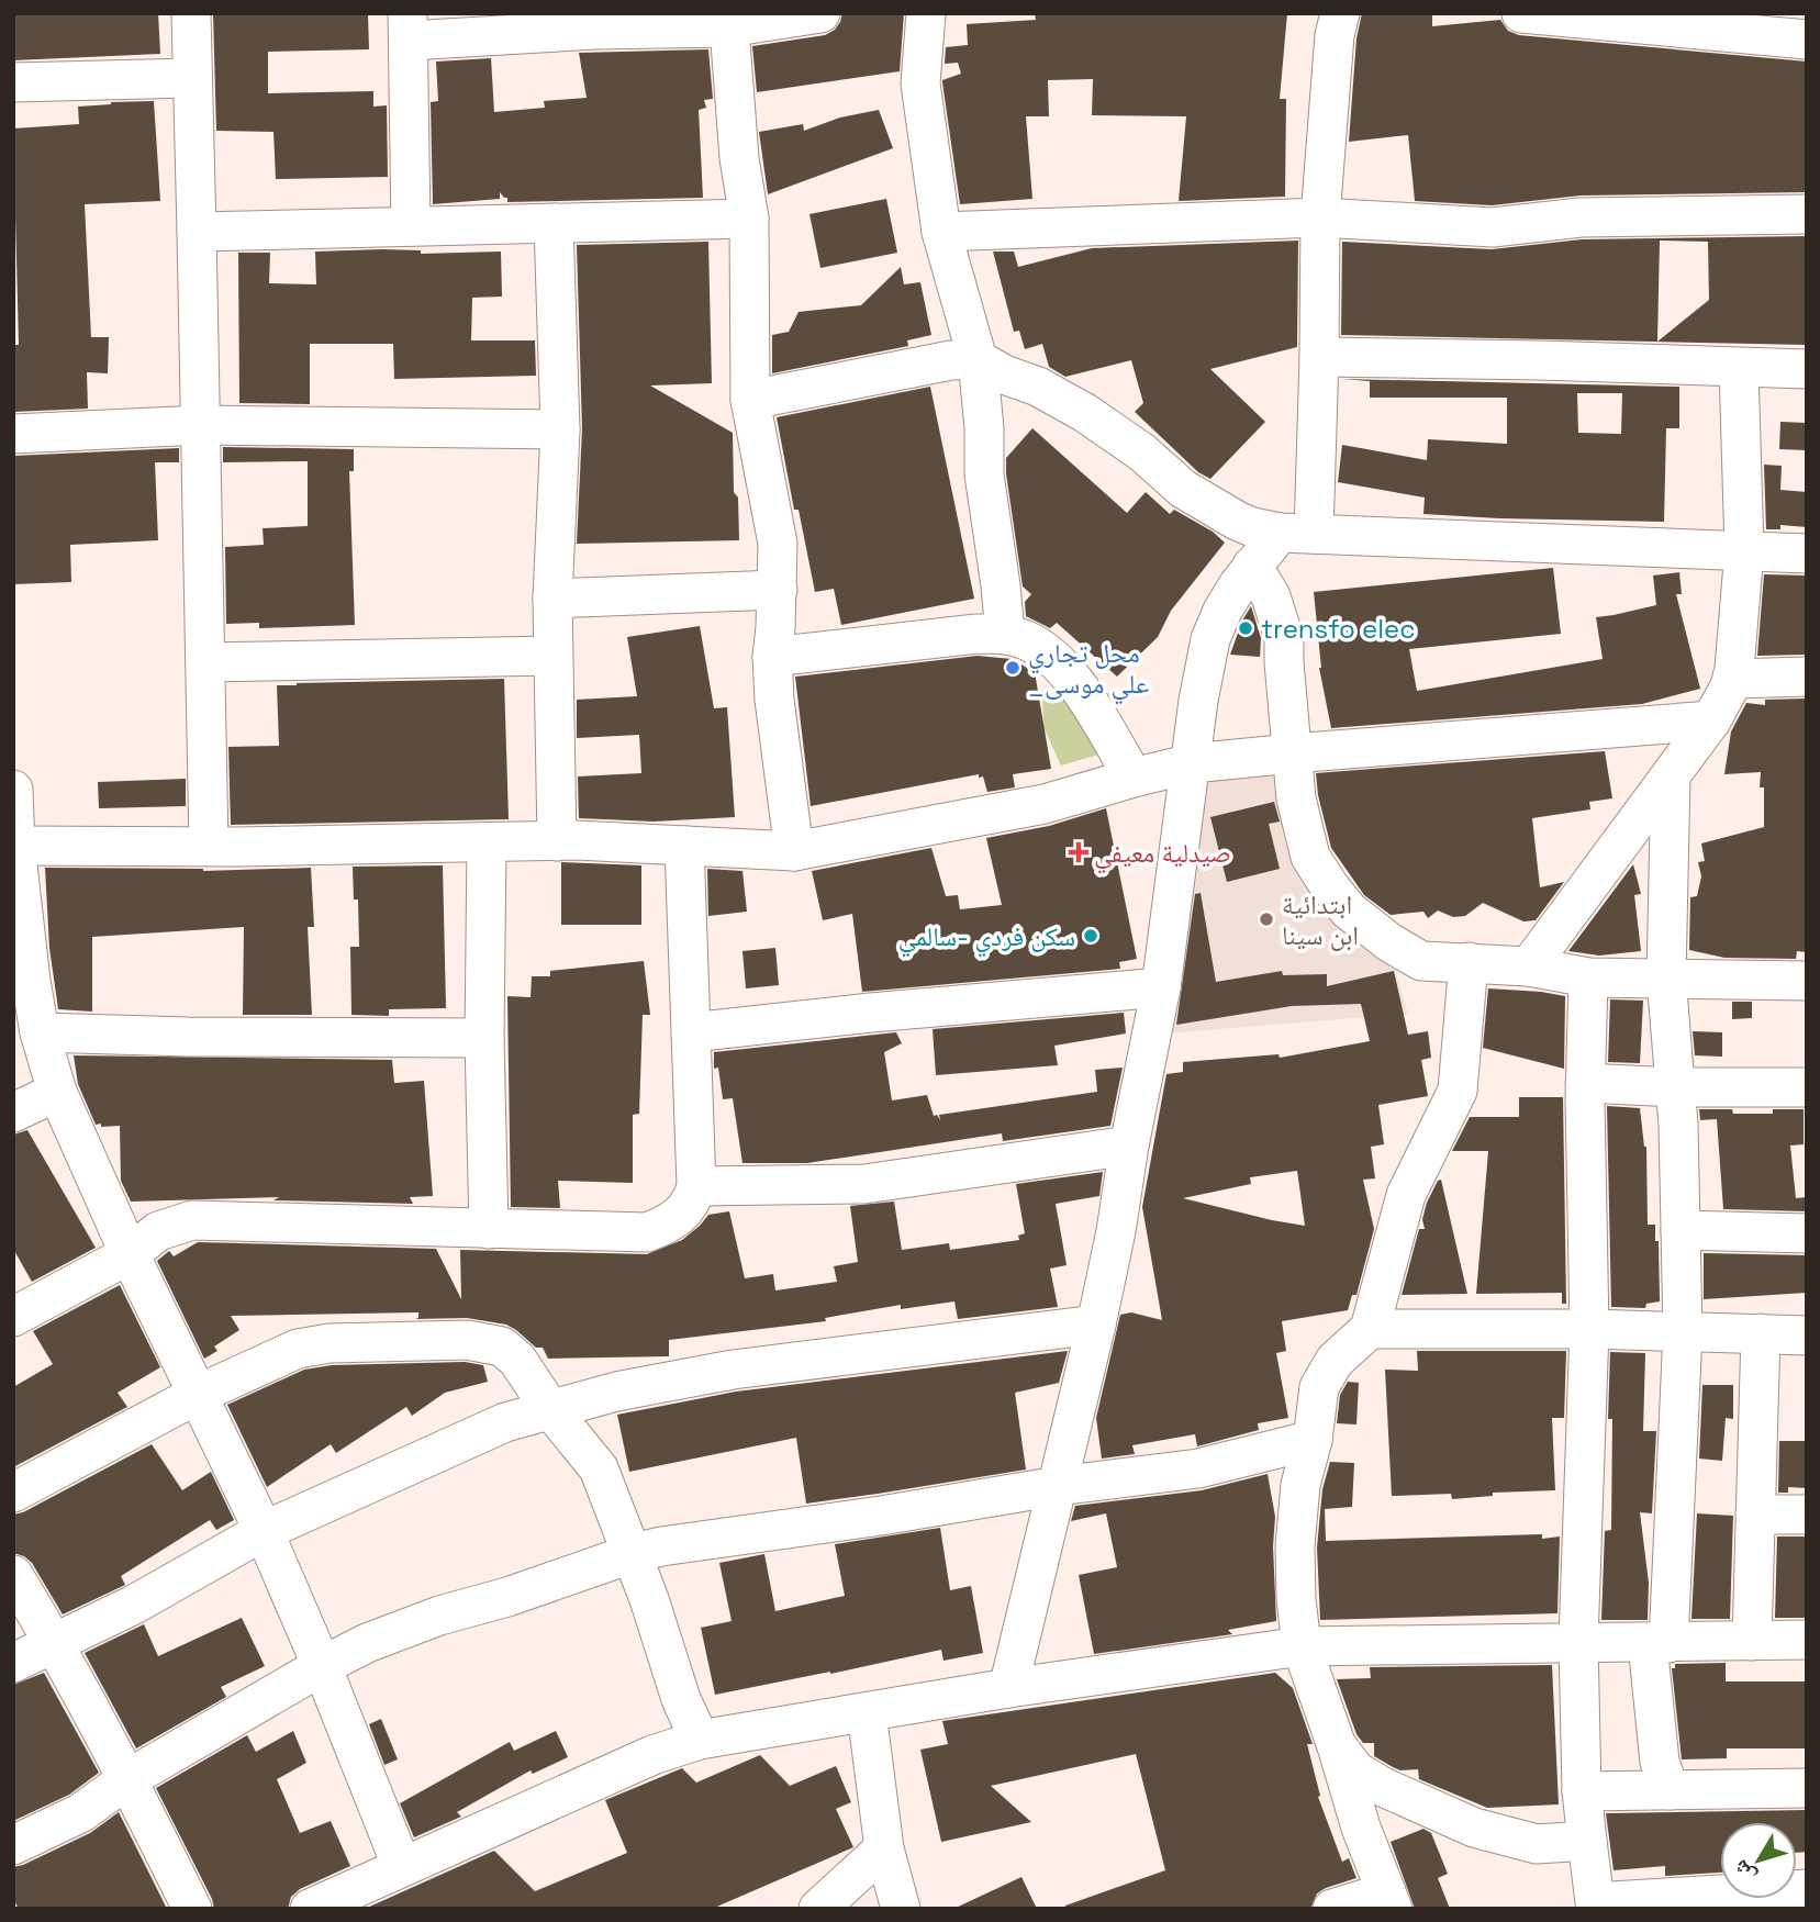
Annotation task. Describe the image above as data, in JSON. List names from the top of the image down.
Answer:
{
  "places": {
    "other": [
      "trensfo elec",
      "محل تجاري _علي موسى",
      "ابتدائية ابن سينا",
      "سكن فردي -سالمي"
    ],
    "health": ["صيدلية معيفي"]
  },
  "north": "bottom left"
}
